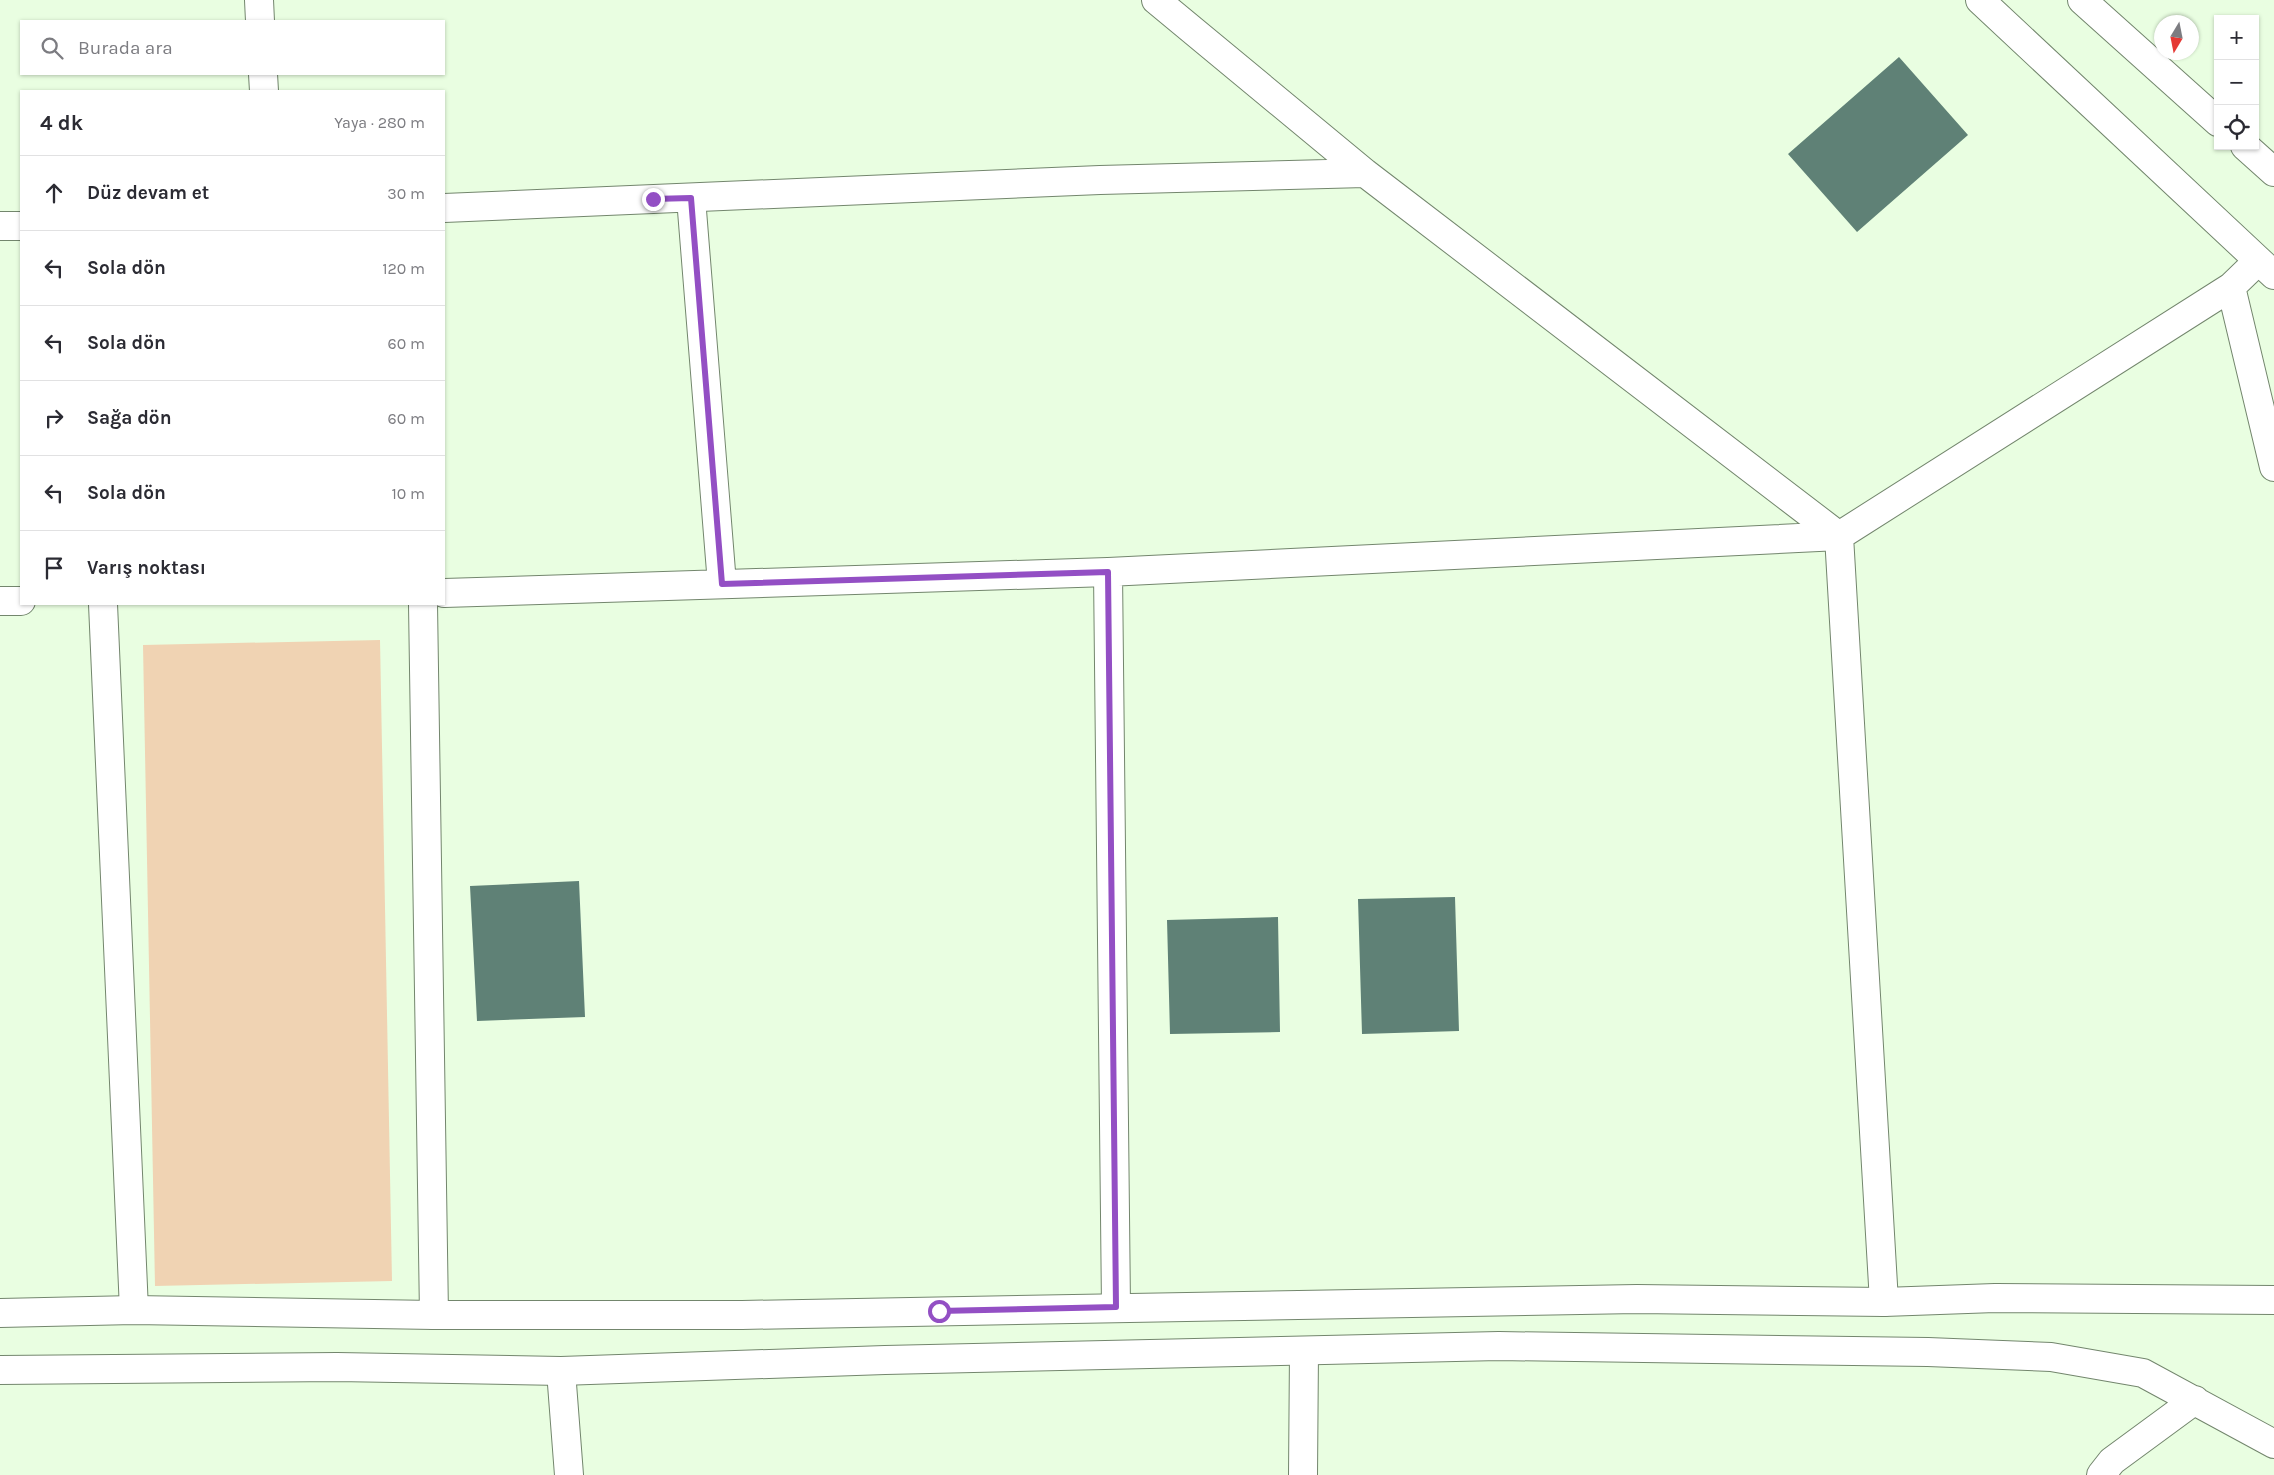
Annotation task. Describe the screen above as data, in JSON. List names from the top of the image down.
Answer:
{
  "north": "bottom",
  "page": {
    "map_buttons": ["+", "−"],
    "search": "Burada ara",
    "heading": ["4 dk", "Yaya · 280 m"],
    "list": [
      ["Düz devam et", "30 m"],
      ["Sola dön", "120 m"],
      ["Sola dön", "60 m"],
      ["Sağa dön", "60 m"],
      ["Sola dön", "10 m"],
      "Varış noktası"
    ]
  }
}
